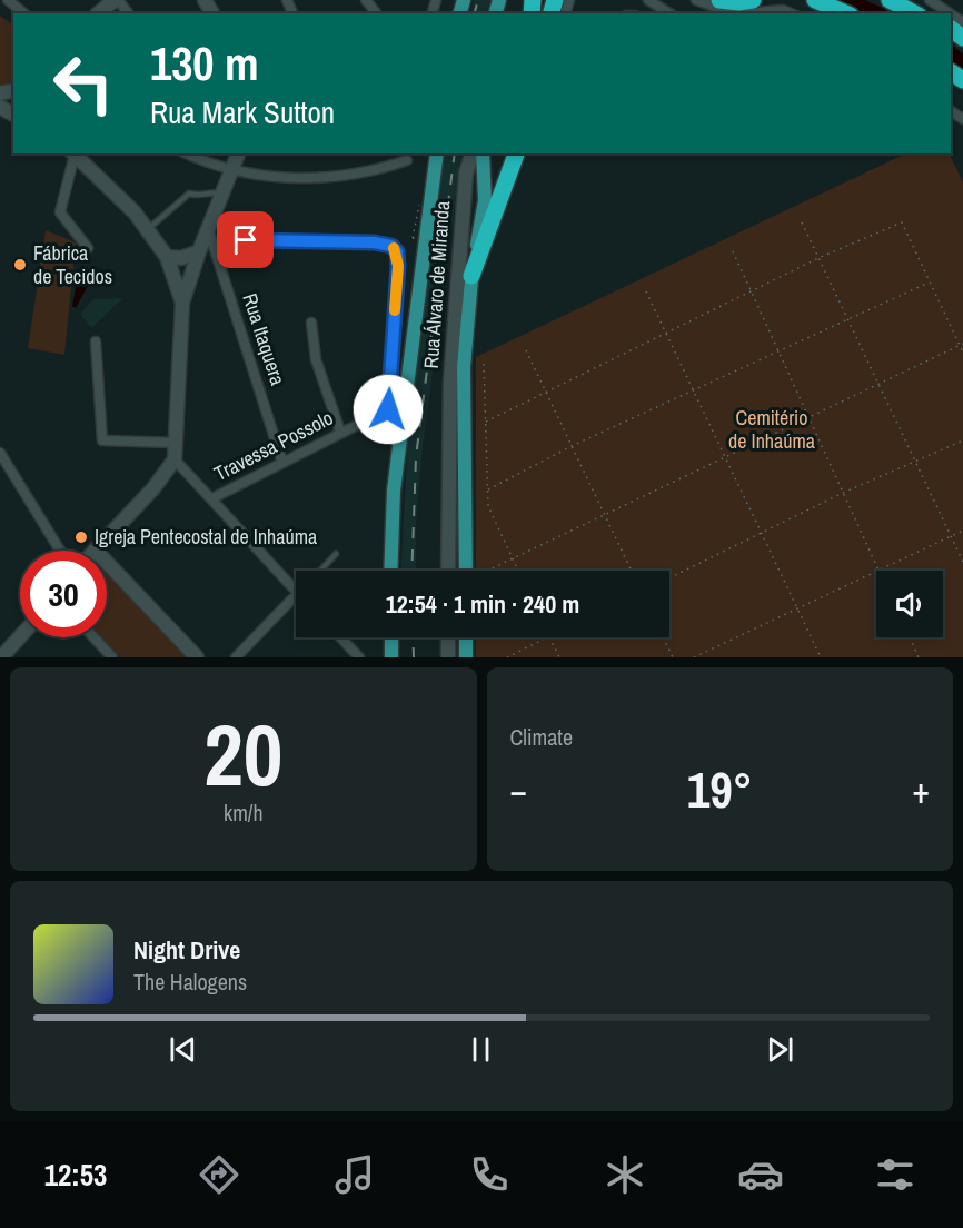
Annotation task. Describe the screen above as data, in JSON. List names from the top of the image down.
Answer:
{
  "streets": {
    "main road": ["Rua Álvaro de Miranda"],
    "street": ["Rua Itaquera", "Travessa Possolo"]
  },
  "crossings": [
    ["Rua Itaquera", "Travessa Possolo"]
  ],
  "parks": ["Cemitério de Inhaúma"],
  "places": ["Fábrica de Tecidos", "Igreja Pentecostal de Inhaúma"],
  "page": {
    "turn": ["130 m", "Rua Mark Sutton"],
    "limit": "30",
    "trip": "12:54 · 1 min · 240 m",
    "tile": [
      ["20", "km/h"],
      "Climate"
    ],
    "heat": ["−", "19°", "+"],
    "song": ["Night Drive", "The Halogens"],
    "tabs": "12:53"
  }
}
